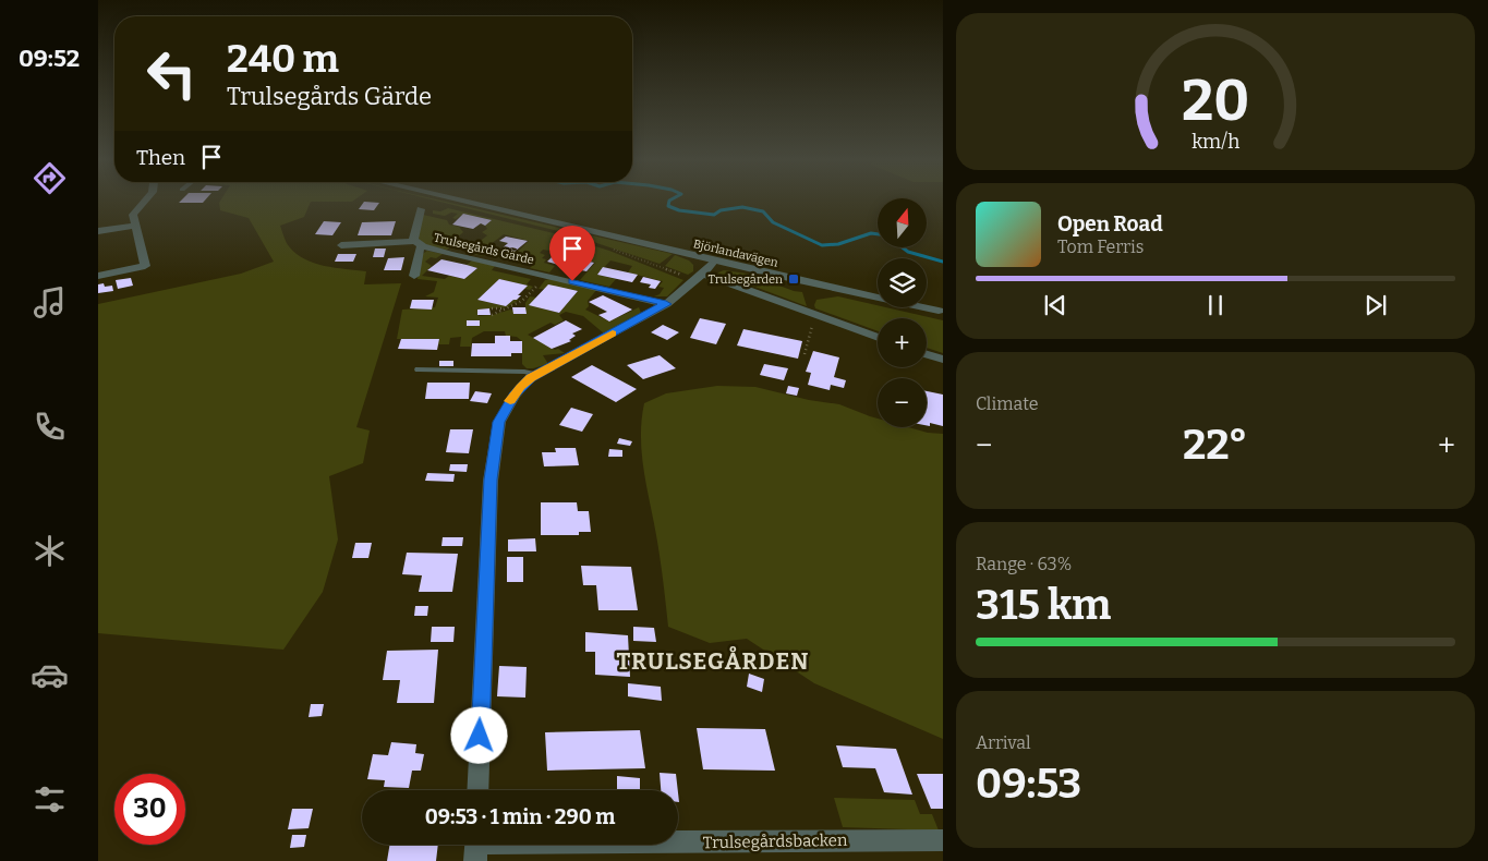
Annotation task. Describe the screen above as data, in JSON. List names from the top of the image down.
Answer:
{
  "streets": {
    "street": ["Trulsegårds Gärde", "Björlandavägen", "Trulsegårdsbacken"]
  },
  "districts": ["TRULSEGÅRDEN"],
  "places": {
    "transit": ["Trulsegården"]
  },
  "north": "top",
  "page": {
    "tabs": "09:52",
    "turn": ["240 m", "Trulsegårds Gärde"],
    "then": "Then",
    "map_buttons": ["+", "−"],
    "song": ["Open Road", "Tom Ferris"],
    "tile": [
      "Climate",
      ["Range · 63%", "315 km"],
      ["Arrival", "09:53"]
    ],
    "heat": ["−", "22°", "+"],
    "limit": "30",
    "trip": "09:53 · 1 min · 290 m",
    "gauge": ["20", "km/h"]
  }
}
